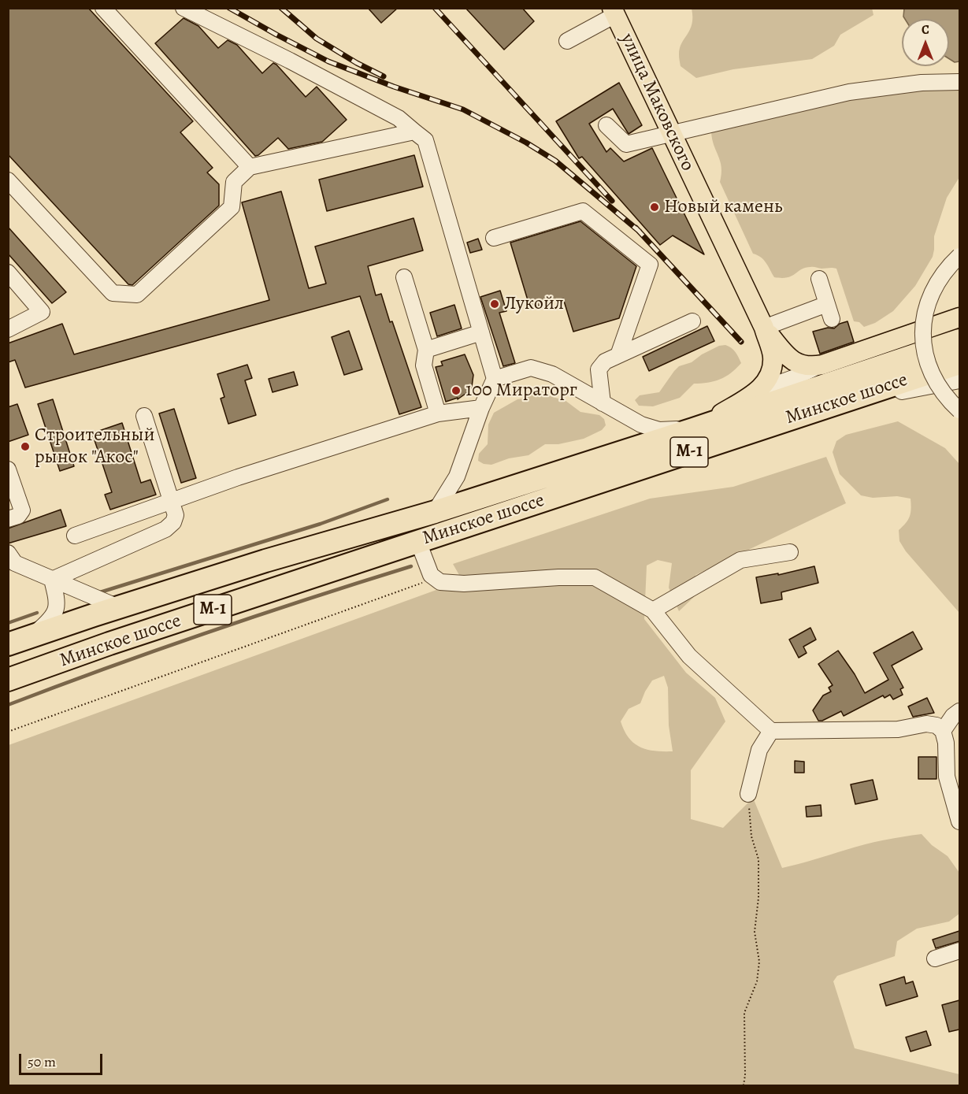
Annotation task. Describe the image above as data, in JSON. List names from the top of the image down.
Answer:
{
  "streets": {
    "highway": ["Минское шоссе", "М-1"],
    "main road": ["улица Маковского"]
  },
  "crossings": [
    ["улица Маковского", "Минское шоссе"]
  ],
  "places": [
    "Новый камень",
    "Лукойл",
    "100 Мираторг",
    "Строительный рынок \"Акос\""
  ],
  "scale_bar": "50 m",
  "north": "top"
}
